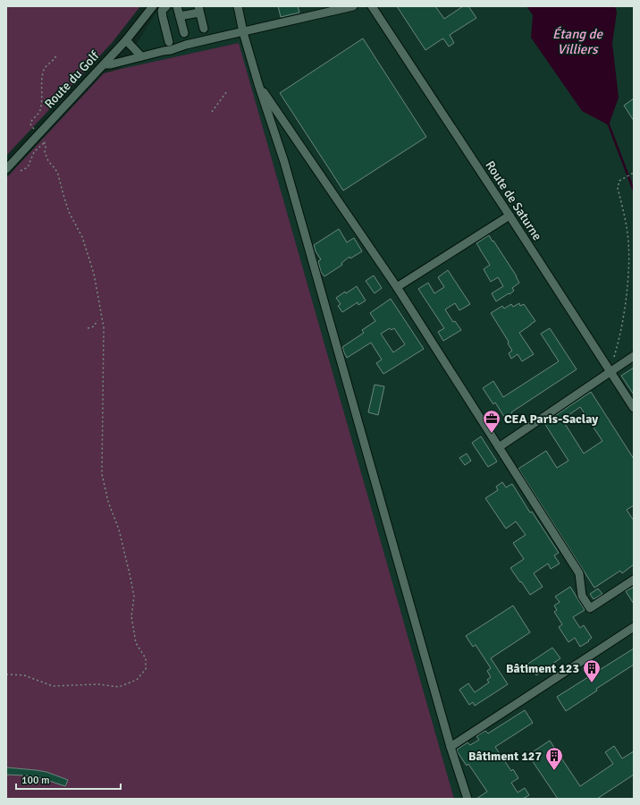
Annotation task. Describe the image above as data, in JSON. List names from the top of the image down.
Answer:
{
  "streets": {
    "street": ["Route du Golf", "Route de Saturne"]
  },
  "water": ["Étang de Villiers"],
  "places": {
    "office": ["CEA Paris-Saclay"],
    "building": ["Bâtiment 123", "Bâtiment 127"]
  },
  "scale_bar": "100 m"
}
